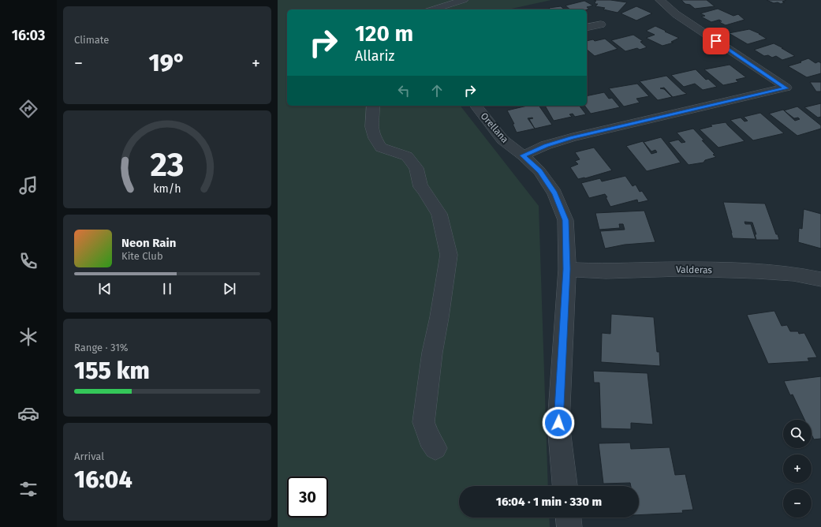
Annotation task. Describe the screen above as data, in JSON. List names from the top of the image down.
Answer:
{
  "streets": {
    "street": ["Orellana", "Valderas"]
  },
  "crossings": [
    ["Orellana", "Valderas"]
  ],
  "page": {
    "tabs": "16:03",
    "tile": [
      "Climate",
      ["Range · 31%", "155 km"],
      ["Arrival", "16:04"]
    ],
    "turn": ["120 m", "Allariz"],
    "heat": ["−", "19°", "+"],
    "song": ["Neon Rain", "Kite Club"],
    "map_buttons": ["+", "−"],
    "limit": "30",
    "trip": "16:04 · 1 min · 330 m",
    "gauge": ["23", "km/h"]
  }
}
